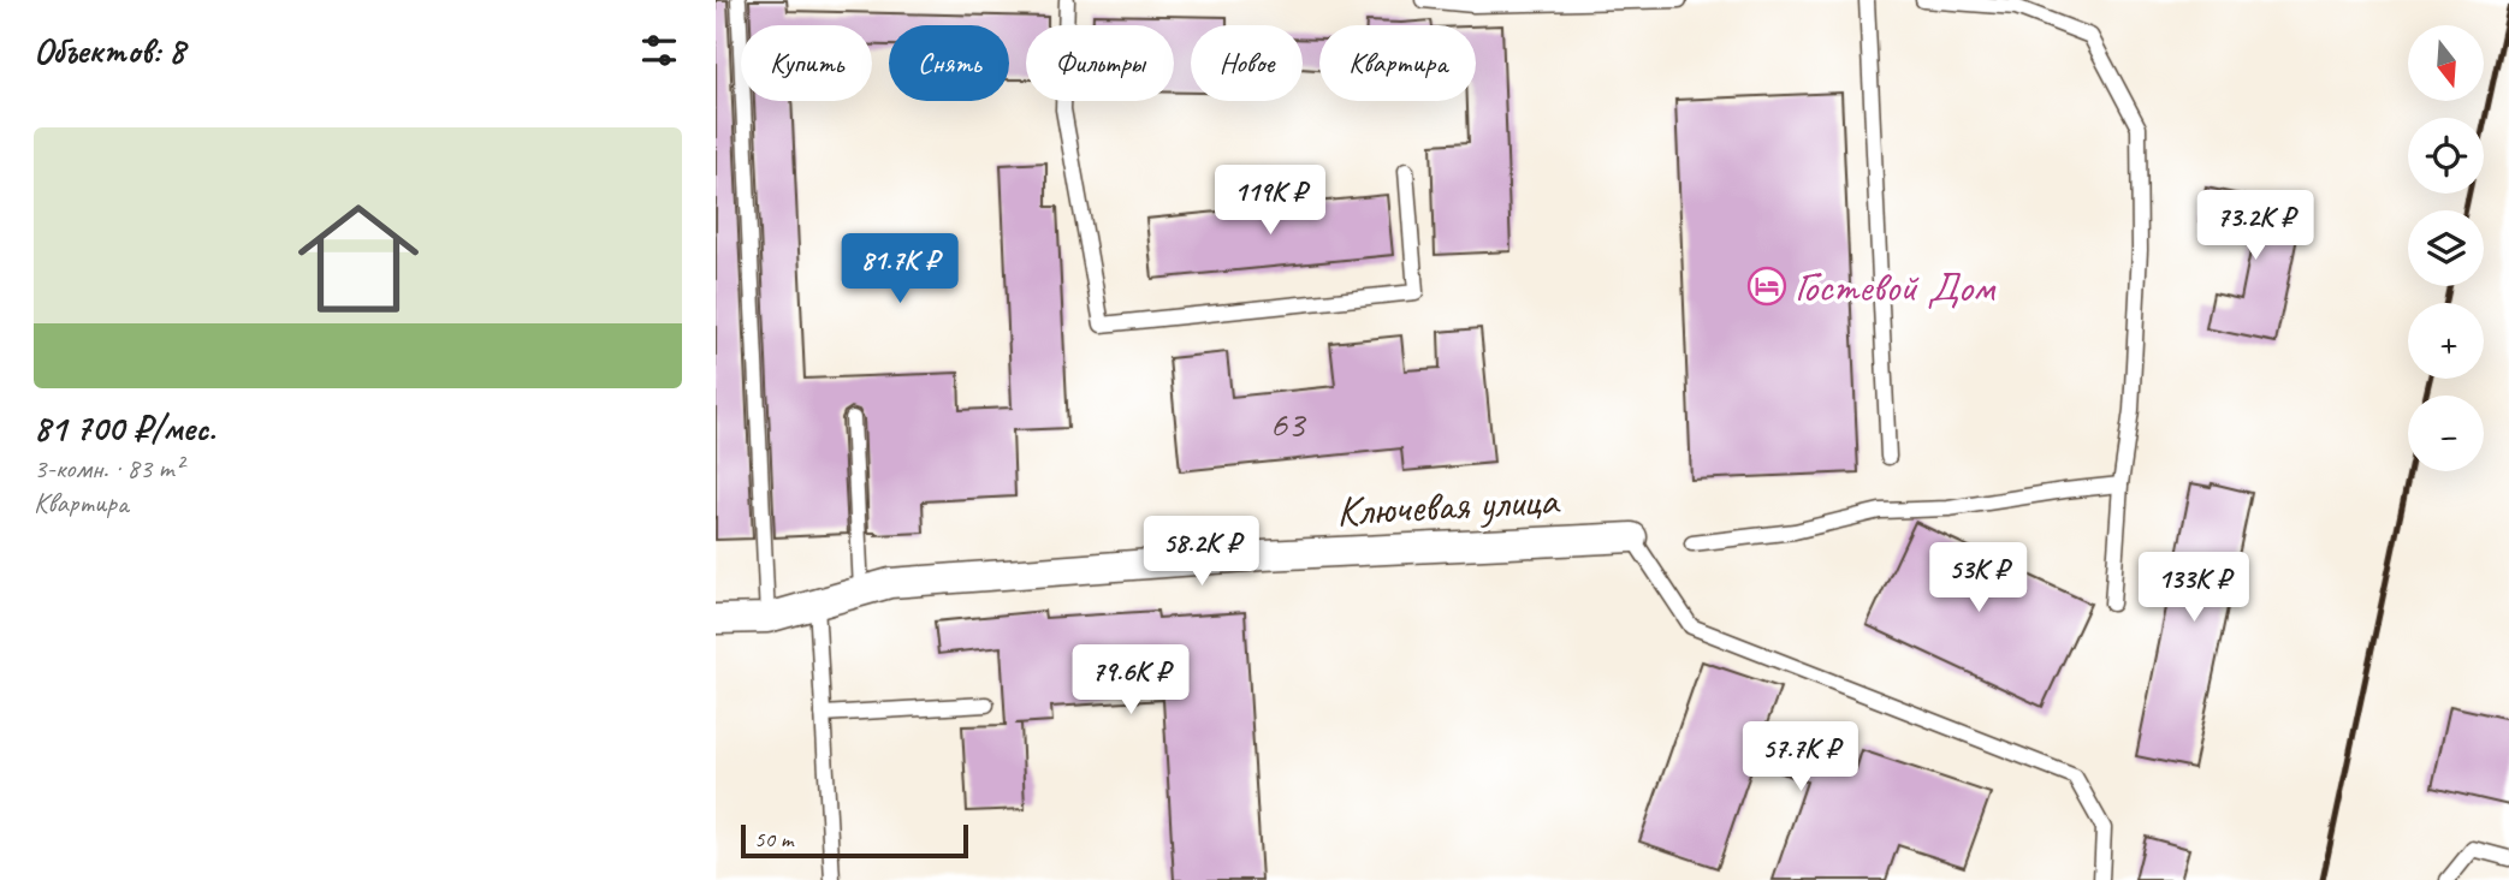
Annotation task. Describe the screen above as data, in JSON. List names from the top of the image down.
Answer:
{
  "streets": {
    "street": ["Ключевая улица"]
  },
  "places": {
    "hotel": ["Гостевой Дом"]
  },
  "house_numbers": ["63"],
  "scale_bar": "50 m",
  "north": "bottom",
  "page": {
    "heading": "Объектов: 8",
    "map_buttons": ["+", "−"],
    "chip": [
      "Купить",
      "Снять",
      "Фильтры",
      "Новое",
      "Квартира"
    ],
    "list": [
      {
        "name": "81 700 ₽/мес.",
        "note": "3-комн. · 83 m² · Квартира"
      }
    ],
    "price": [
      "119K ₽",
      "73.2K ₽",
      "81.7K ₽",
      "58.2K ₽",
      "53K ₽",
      "133K ₽",
      "79.6K ₽",
      "57.7K ₽"
    ],
    "scale": "50 m"
  }
}
